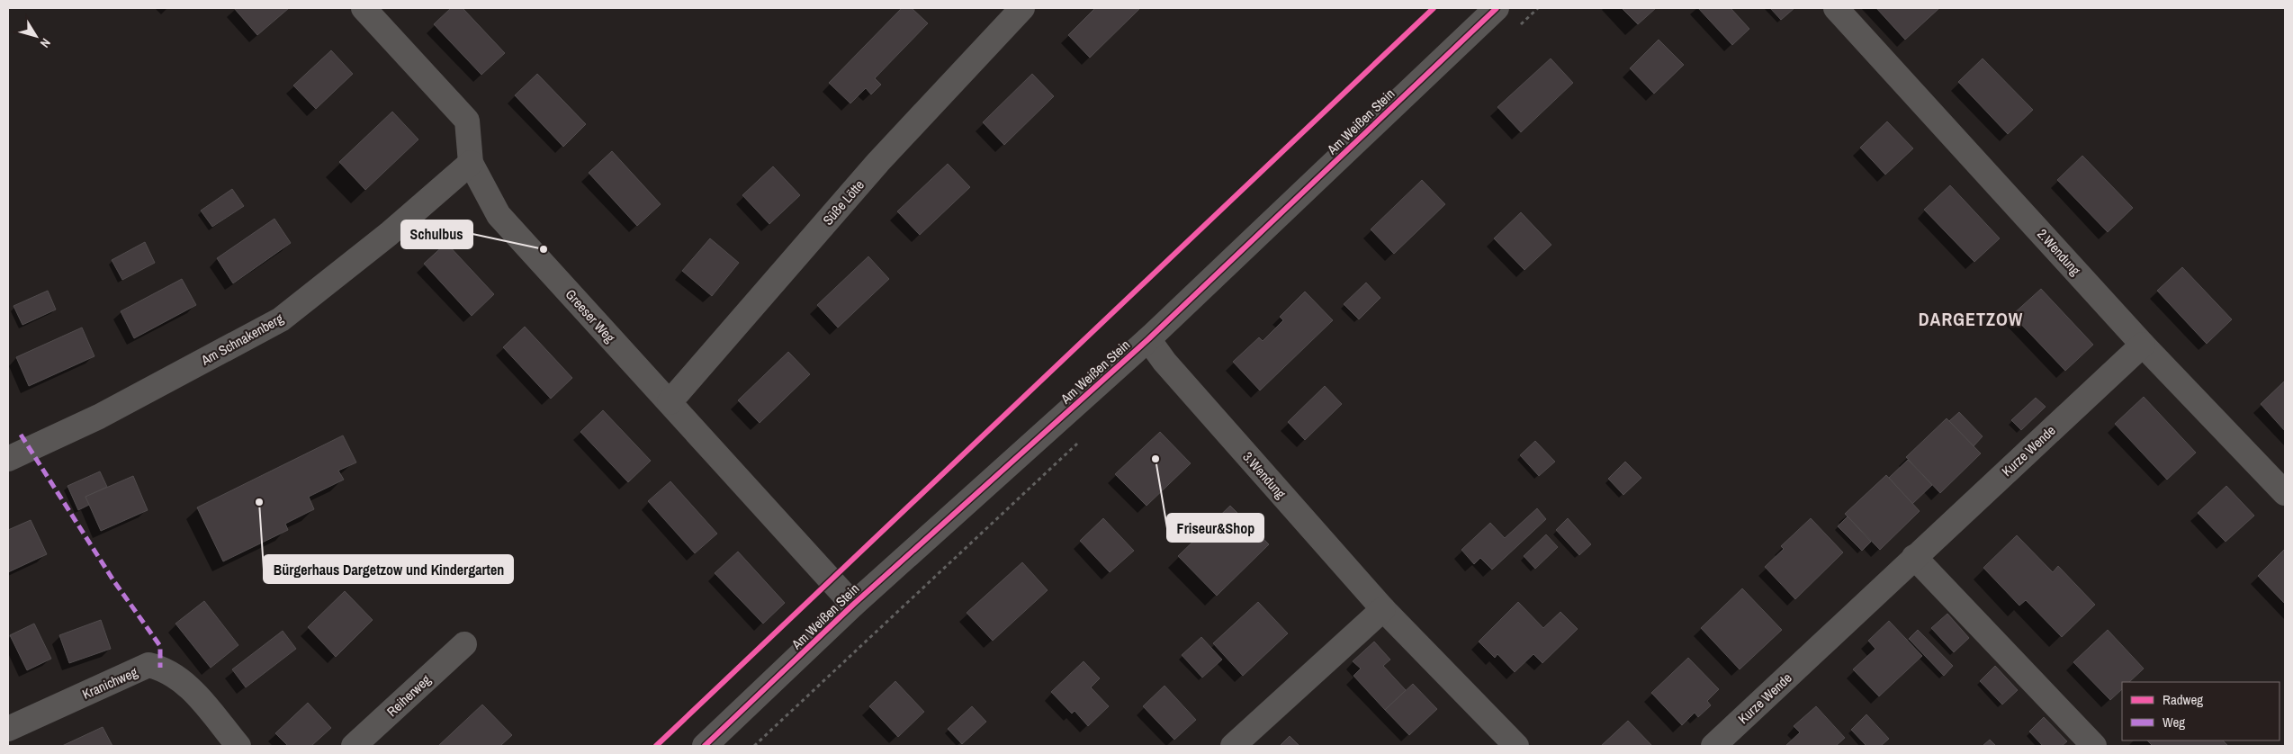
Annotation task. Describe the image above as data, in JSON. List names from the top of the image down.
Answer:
{
  "streets": {
    "street": [
      "Am Weißen Stein",
      "Süße Lötte",
      "2.Wendung",
      "Greeser Weg",
      "Am Schnakenberg",
      "Kurze Wende",
      "3.Wendung",
      "Kranichweg",
      "Reiherweg"
    ]
  },
  "crossings": [
    ["Am Weißen Stein", "Greeser Weg"],
    ["Am Weißen Stein", "3.Wendung"],
    ["Süße Lötte", "Greeser Weg"],
    ["2.Wendung", "Kurze Wende"],
    ["Greeser Weg", "Am Schnakenberg"]
  ],
  "districts": ["DARGETZOW"],
  "places": ["Schulbus", "Friseur&Shop", "Bürgerhaus Dargetzow und Kindergarten"],
  "legend": ["Radweg", "Weg"],
  "north": "bottom right"
}
